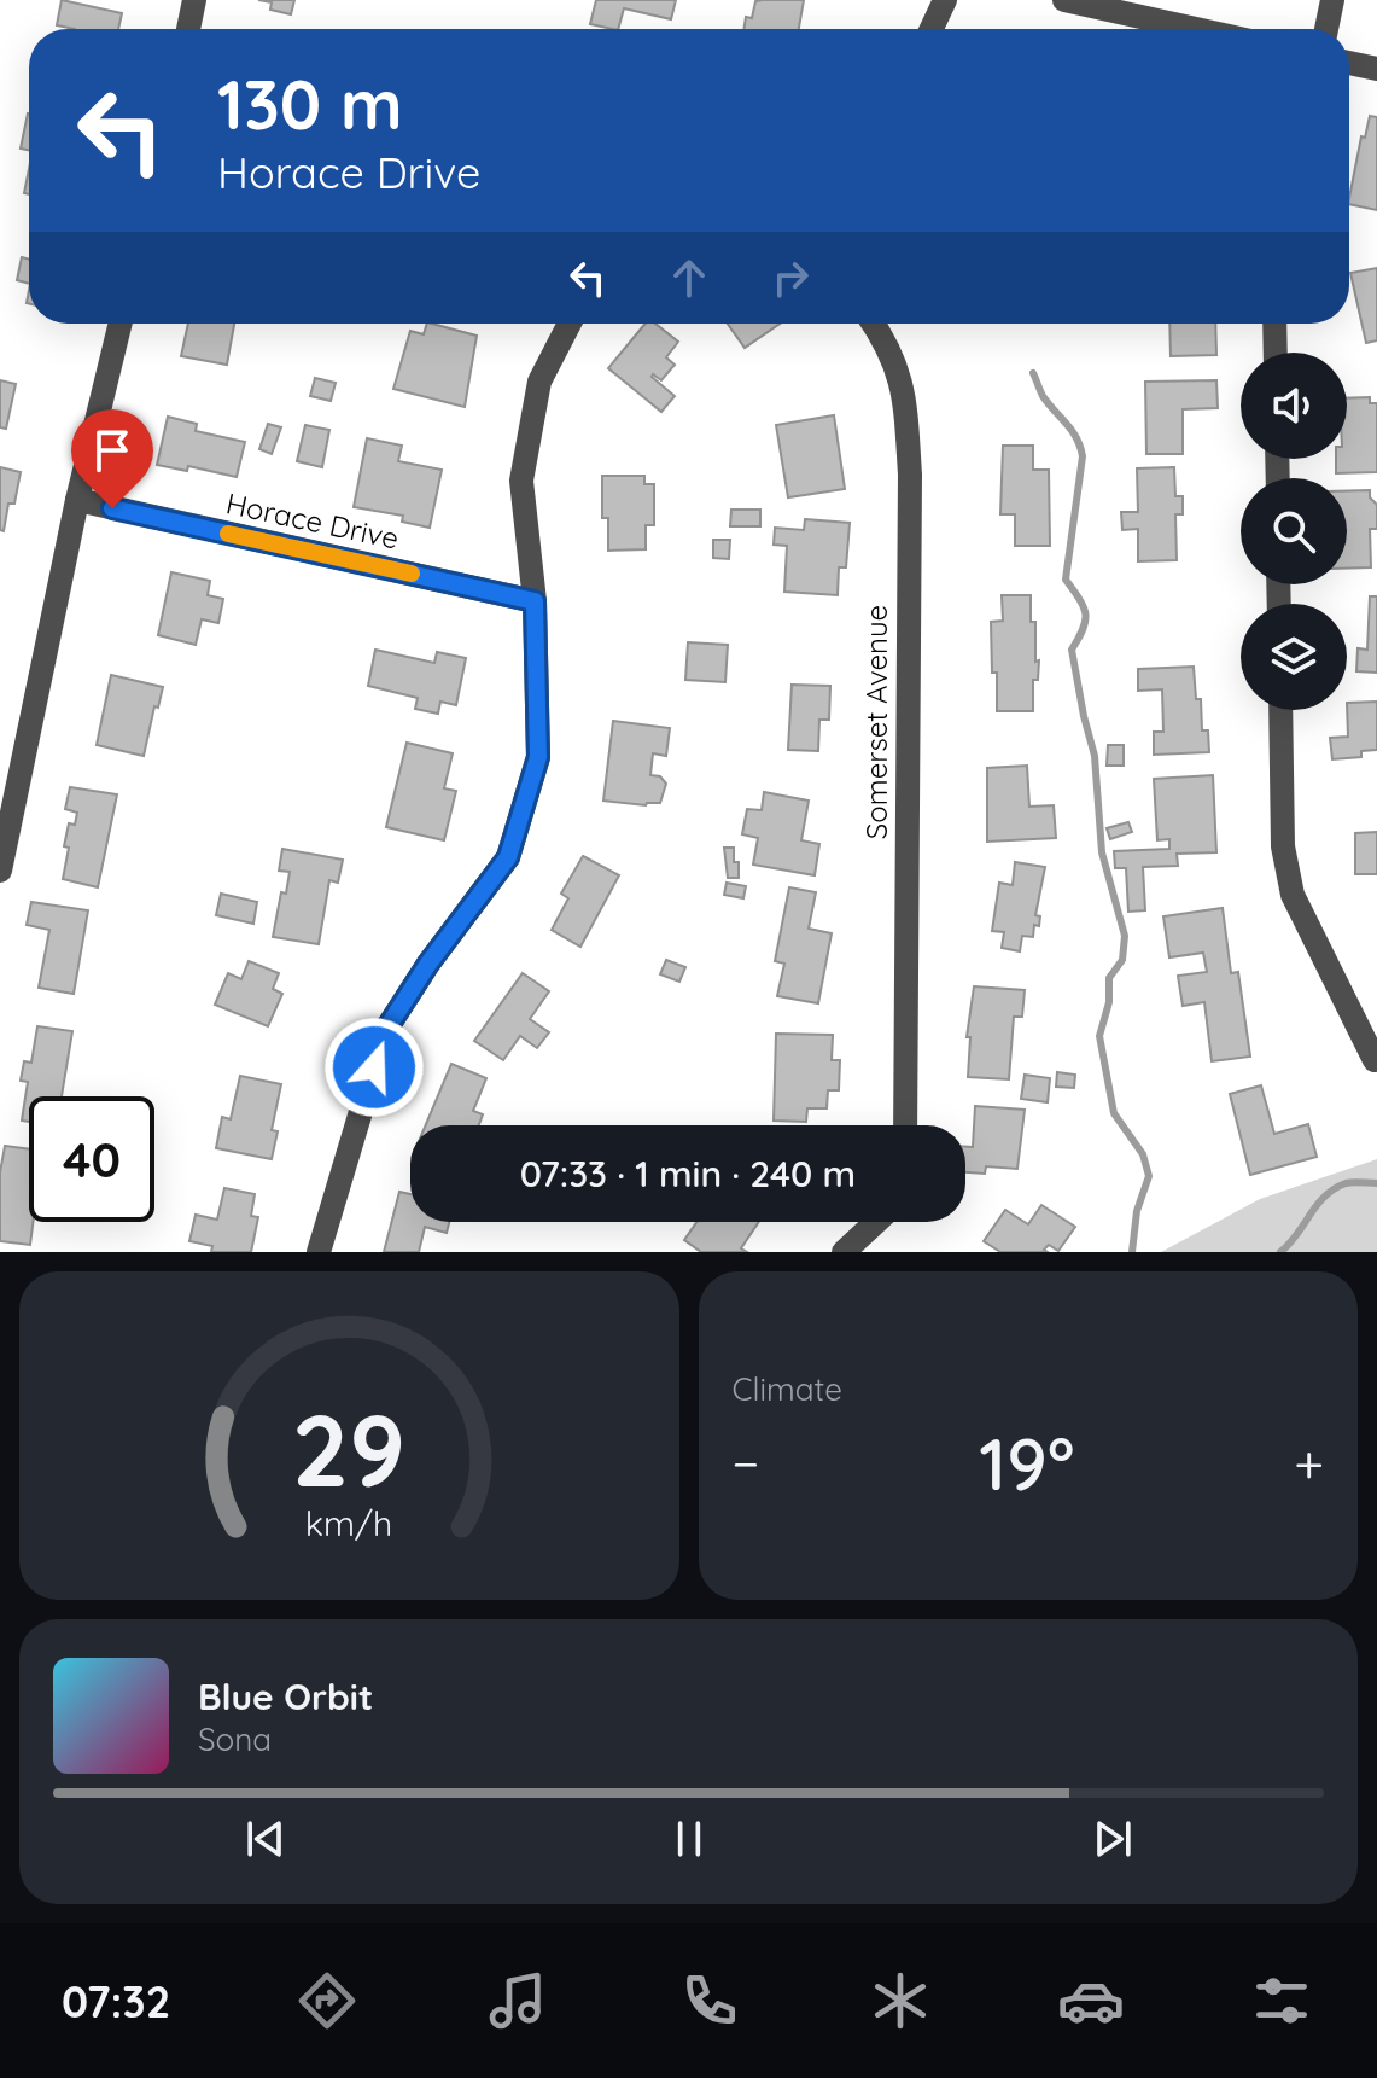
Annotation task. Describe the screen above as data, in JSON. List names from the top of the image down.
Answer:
{
  "streets": {
    "street": ["Horace Drive", "Somerset Avenue"]
  },
  "page": {
    "turn": ["130 m", "Horace Drive"],
    "limit": "40",
    "trip": "07:33 · 1 min · 240 m",
    "tile": "Climate",
    "heat": ["−", "19°", "+"],
    "song": ["Blue Orbit", "Sona"],
    "tabs": "07:32",
    "gauge": ["29", "km/h"]
  }
}
